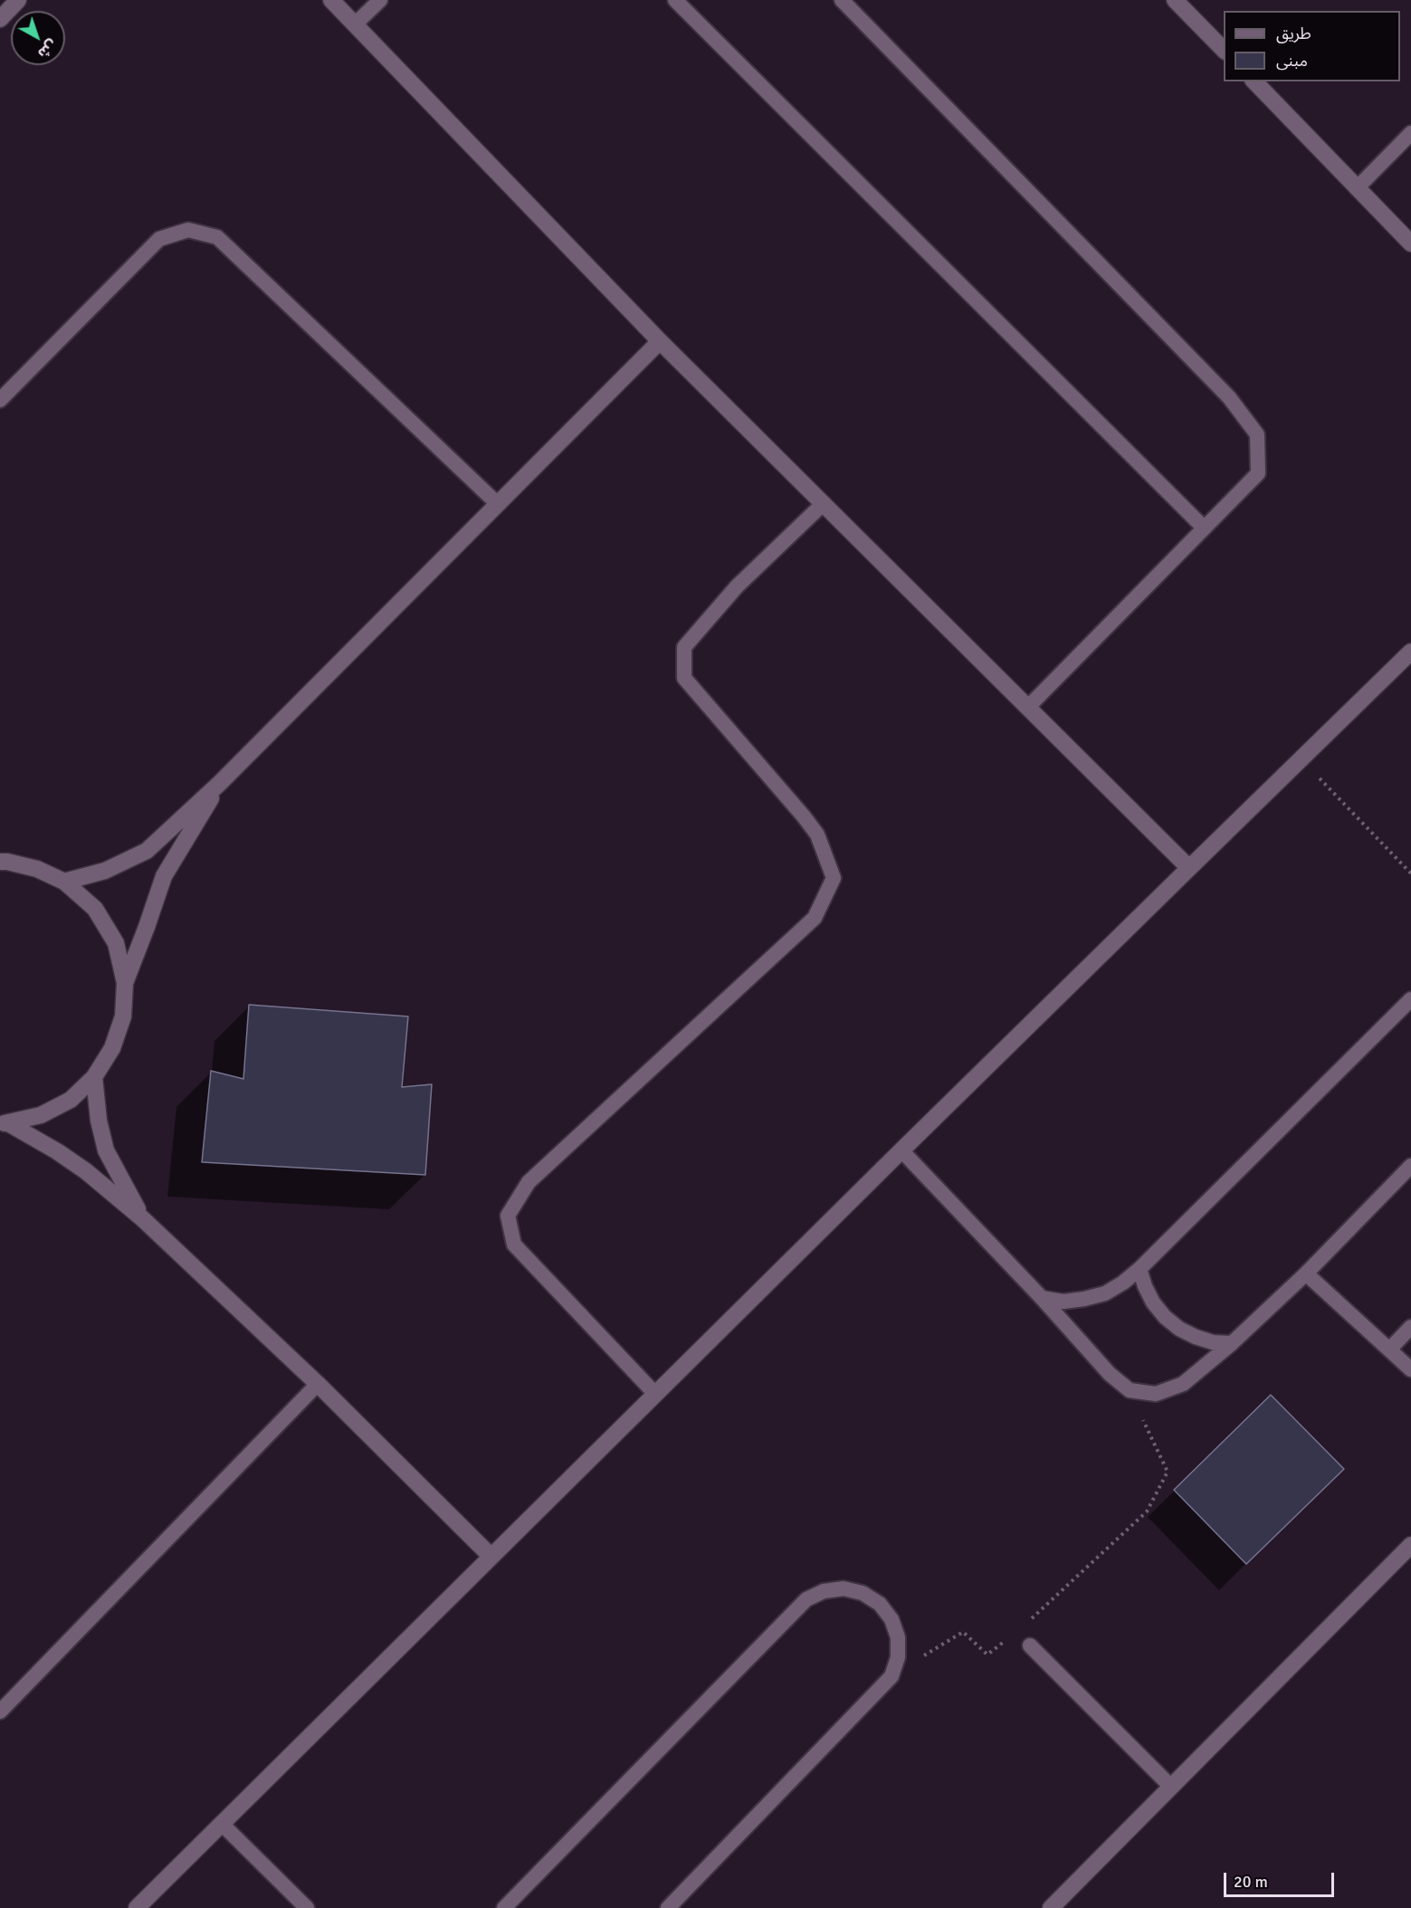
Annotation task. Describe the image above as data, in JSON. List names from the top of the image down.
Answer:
{
  "legend": ["طريق", "مبنى"],
  "scale_bar": "20 m",
  "north": "bottom right"
}
